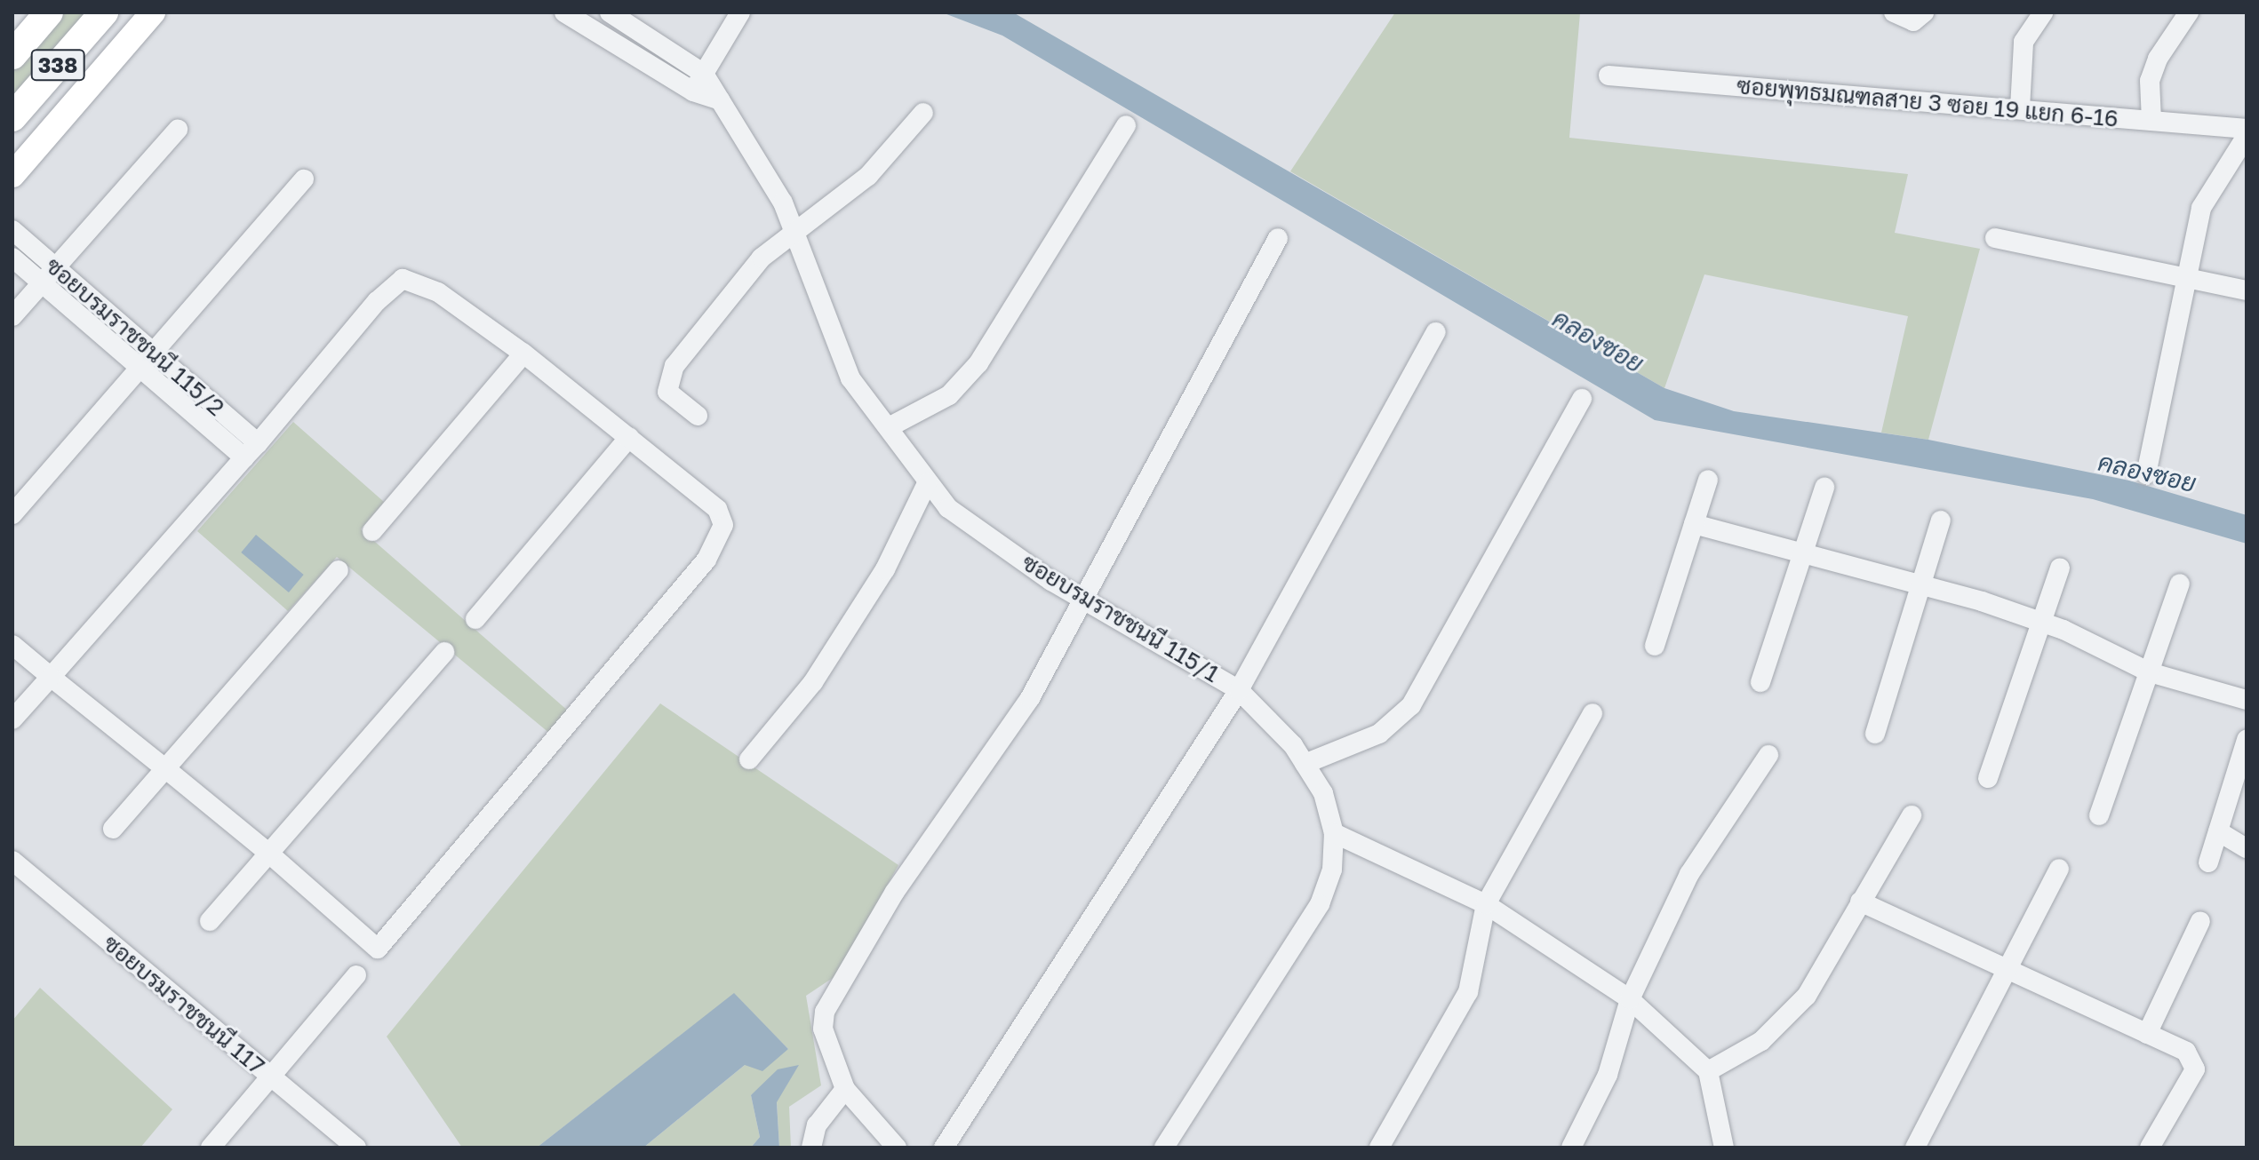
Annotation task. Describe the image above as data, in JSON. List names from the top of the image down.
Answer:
{
  "streets": {
    "highway": ["338"],
    "street": [
      "ซอยพุทธมณฑลสาย 3 ซอย 19 แยก 6-16",
      "ซอยบรมราชชนนี 115/2",
      "ซอยบรมราชชนนี 115/1",
      "ซอยบรมราชชนนี 117"
    ]
  },
  "water": ["คลองซอย"]
}
